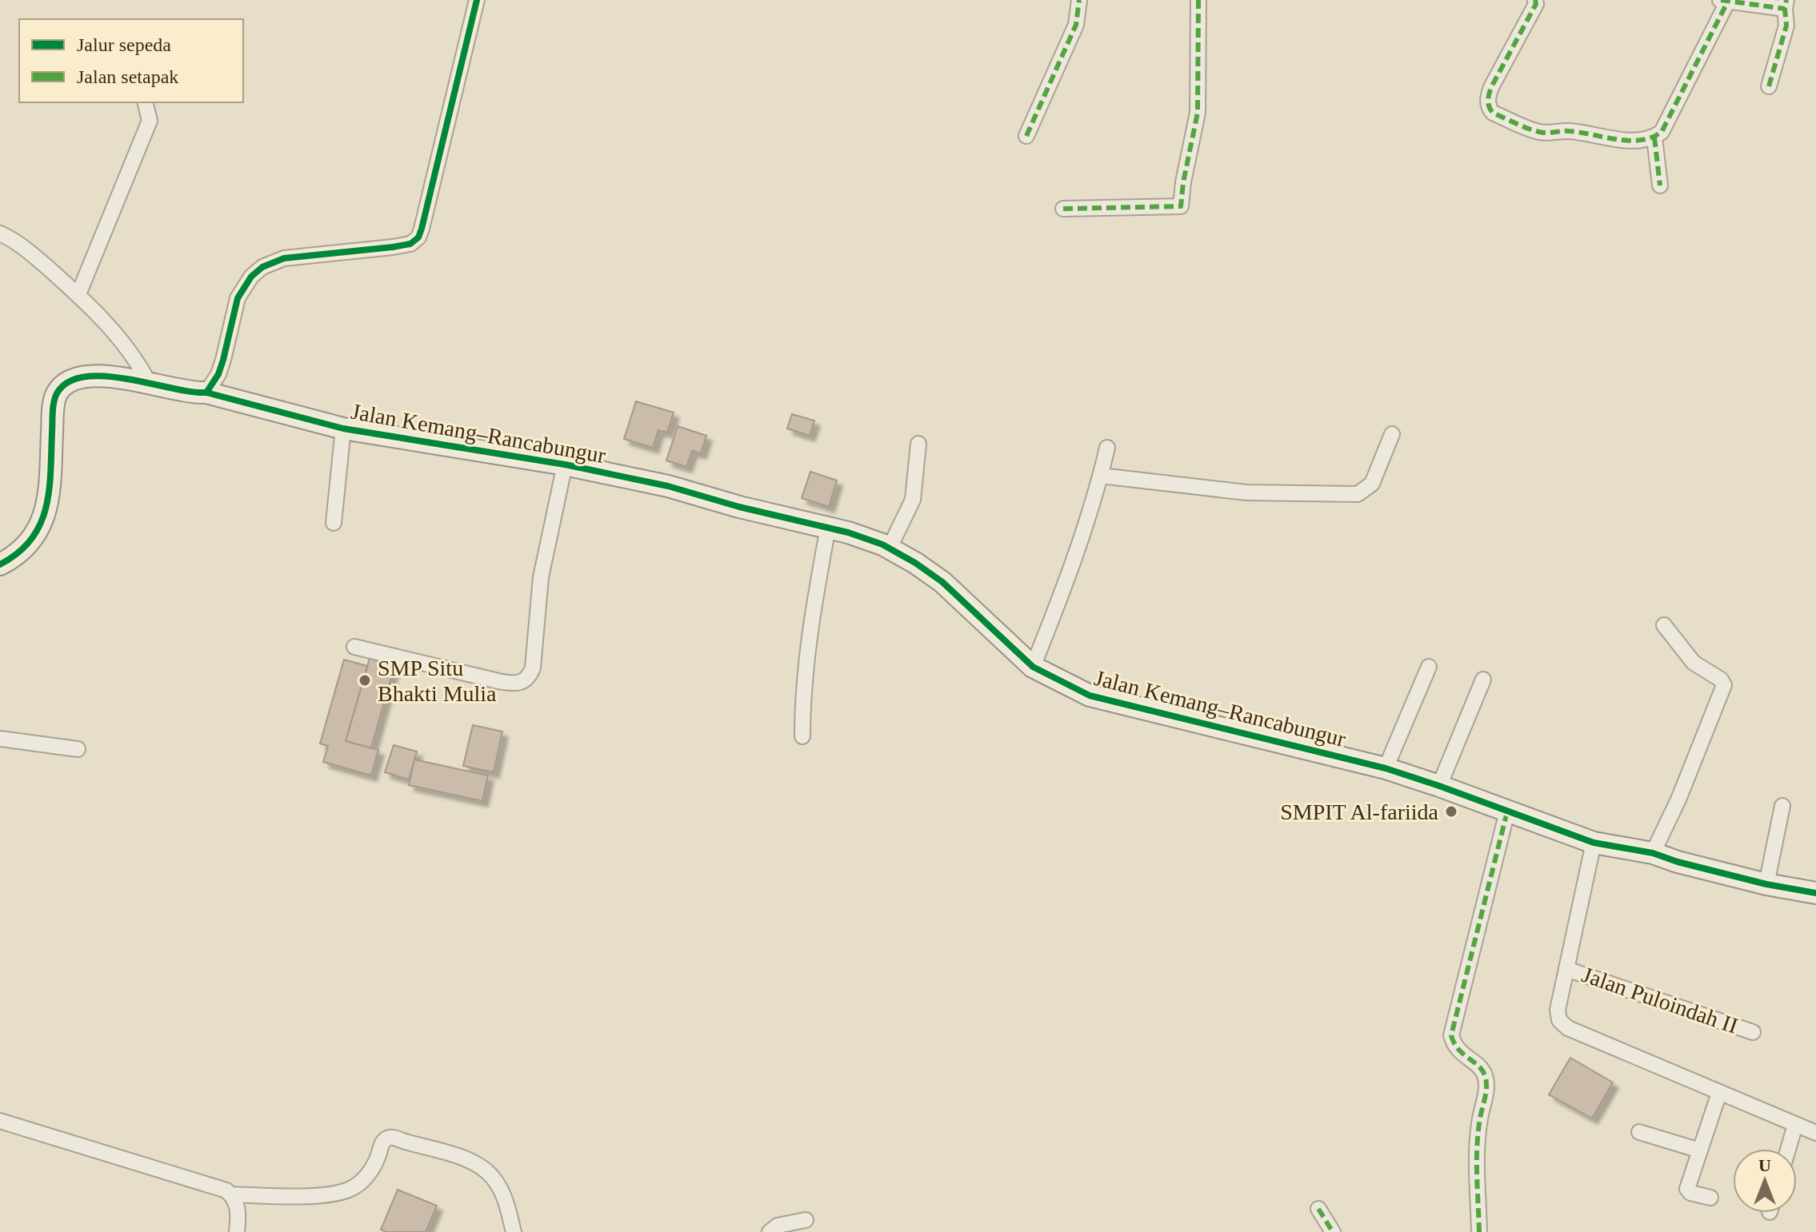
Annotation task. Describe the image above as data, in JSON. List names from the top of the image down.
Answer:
{
  "streets": {
    "street": ["Jalan Kemang–Rancabungur", "Jalan Puloindah II"]
  },
  "places": ["SMP Situ Bhakti Mulia", "SMPIT Al-fariida"],
  "legend": ["Jalur sepeda", "Jalan setapak"],
  "north": "top"
}
